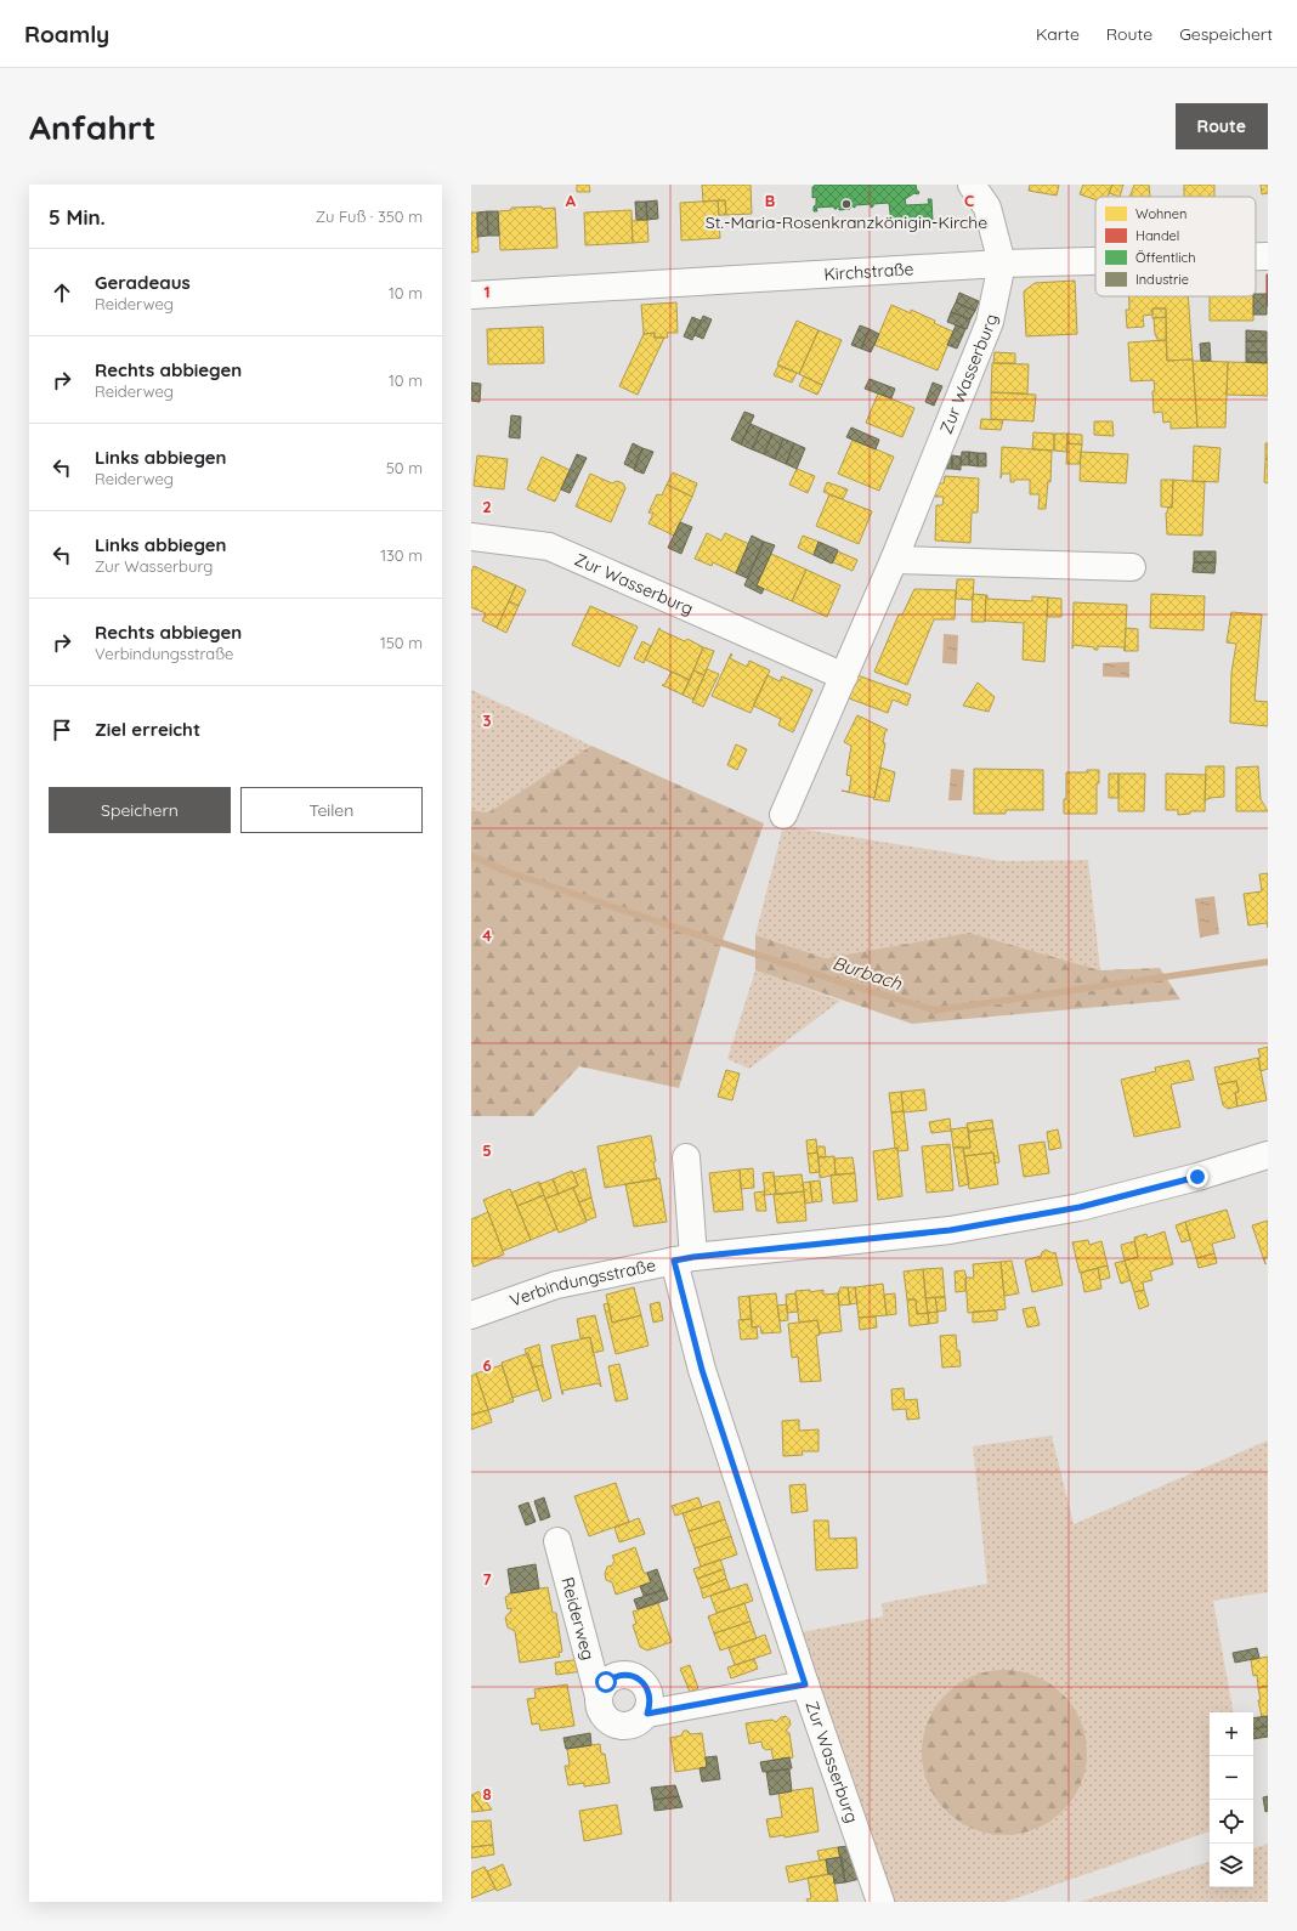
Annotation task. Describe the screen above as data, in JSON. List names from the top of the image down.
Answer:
{
  "streets": {
    "street": [
      "Kirchstraße",
      "Zur Wasserburg",
      "Verbindungsstraße",
      "Reiderweg"
    ]
  },
  "crossings": [
    ["Kirchstraße", "Zur Wasserburg"],
    ["Zur Wasserburg", "Verbindungsstraße"],
    ["Zur Wasserburg", "Reiderweg"]
  ],
  "water": ["Burbach"],
  "places": ["St.-Maria-Rosenkranzkönigin-Kirche"],
  "legend": [
    "Wohnen",
    "Handel",
    "Öffentlich",
    "Industrie"
  ],
  "page": {
    "header": "Roamly",
    "nav": ["Karte", "Route", "Gespeichert"],
    "buttons": [
      "Route",
      ["Speichern", "Teilen"]
    ],
    "title": "Anfahrt",
    "heading": ["5 Min.", "Zu Fuß · 350 m"],
    "list": [
      ["Geradeaus", "Reiderweg", "10 m"],
      ["Rechts abbiegen", "Reiderweg", "10 m"],
      ["Links abbiegen", "Reiderweg", "50 m"],
      ["Links abbiegen", "Zur Wasserburg", "130 m"],
      ["Rechts abbiegen", "Verbindungsstraße", "150 m"],
      "Ziel erreicht"
    ],
    "map_buttons": ["+", "−"]
  },
  "grid": {
    "columns": ["A", "B", "C"],
    "rows": [
      "1",
      "2",
      "3",
      "4",
      "5",
      "6",
      "7",
      "8"
    ]
  }
}
